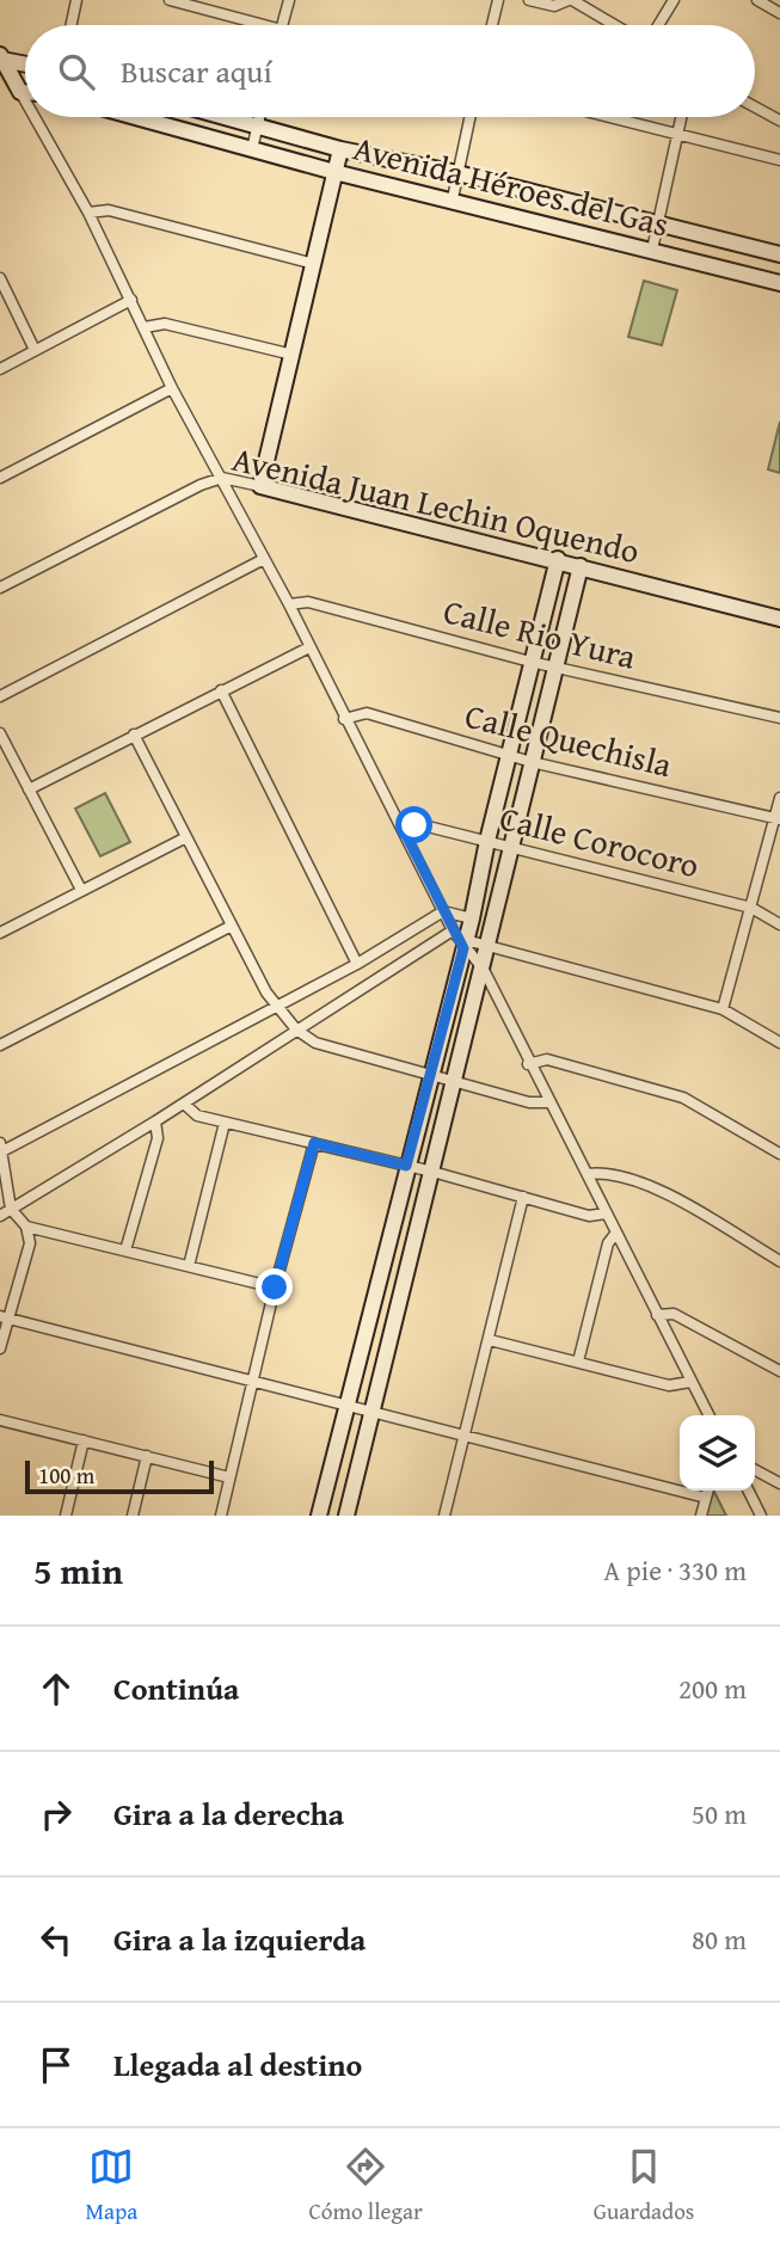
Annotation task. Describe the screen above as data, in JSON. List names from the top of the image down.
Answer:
{
  "streets": {
    "street": [
      "Avenida Héroes del Gas",
      "Avenida Juan Lechin Oquendo",
      "Calle Rio Yura",
      "Calle Quechisla",
      "Calle Corocoro"
    ]
  },
  "scale_bar": "100 m",
  "page": {
    "search": "Buscar aquí",
    "scale": "100 m",
    "heading": ["5 min", "A pie · 330 m"],
    "list": [
      ["Continúa", "200 m"],
      ["Gira a la derecha", "50 m"],
      ["Gira a la izquierda", "80 m"],
      "Llegada al destino"
    ],
    "nav": ["Mapa", "Cómo llegar", "Guardados"]
  }
}
